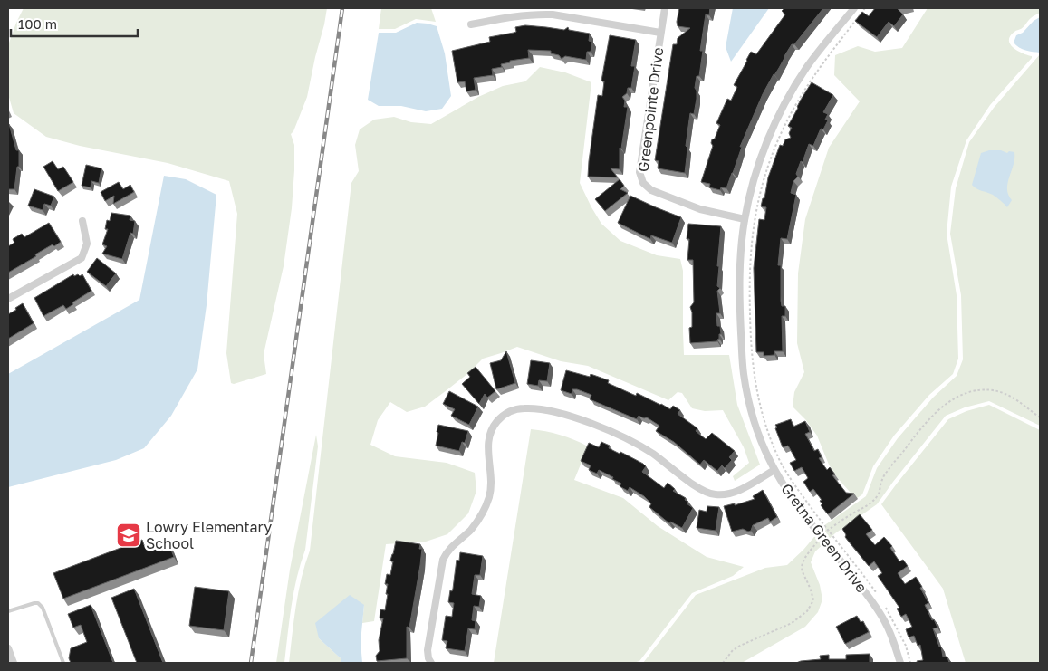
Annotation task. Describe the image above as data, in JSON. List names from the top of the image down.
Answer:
{
  "streets": {
    "street": ["Greenpointe Drive", "Gretna Green Drive"]
  },
  "crossings": [
    ["Greenpointe Drive", "Gretna Green Drive"]
  ],
  "places": {
    "school or university": ["Lowry Elementary School"]
  },
  "scale_bar": "100 m"
}
